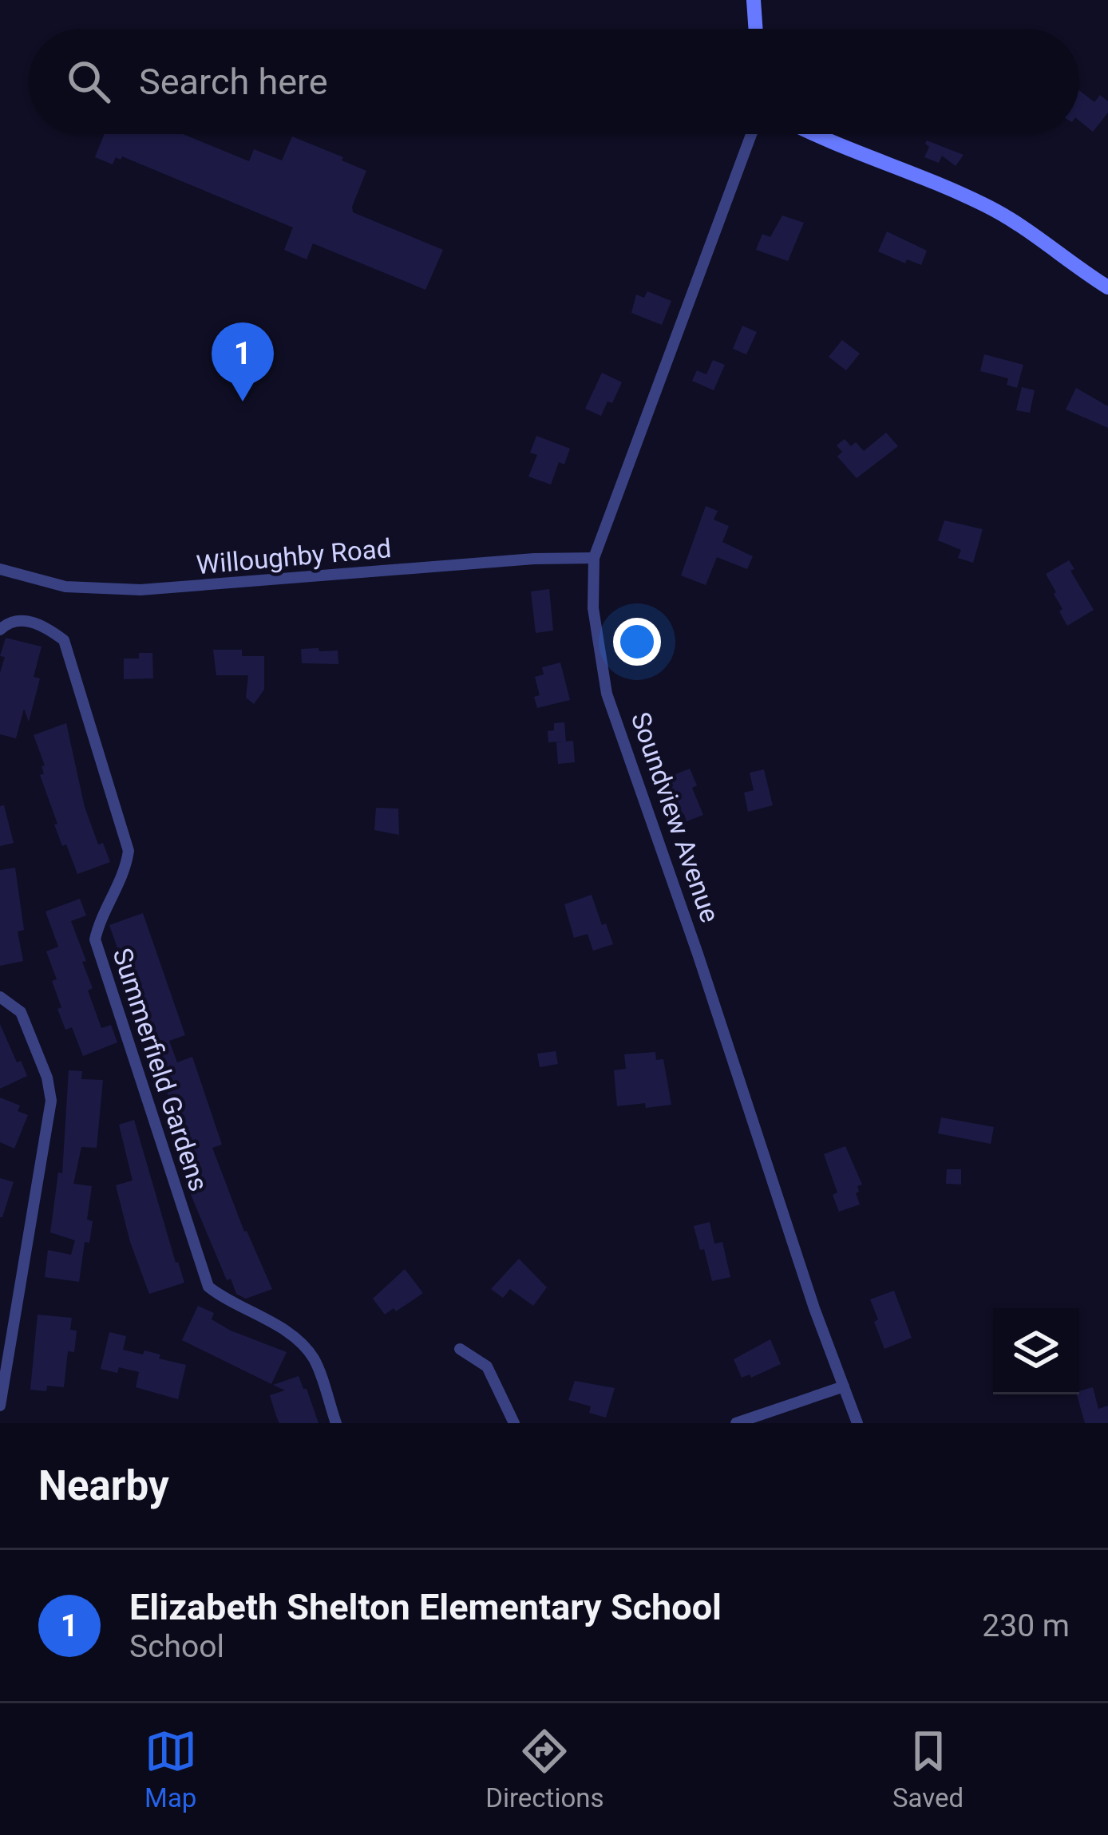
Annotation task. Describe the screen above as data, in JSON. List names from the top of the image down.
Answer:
{
  "streets": {
    "street": ["Willoughby Road", "Soundview Avenue", "Summerfield Gardens"]
  },
  "crossings": [
    ["Willoughby Road", "Soundview Avenue"]
  ],
  "page": {
    "search": "Search here",
    "pins": "1",
    "heading": "Nearby",
    "list": [
      {
        "mark": "1",
        "name": "Elizabeth Shelton Elementary School",
        "note": "School",
        "value": "230 m"
      }
    ],
    "nav": ["Map", "Directions", "Saved"]
  }
}
